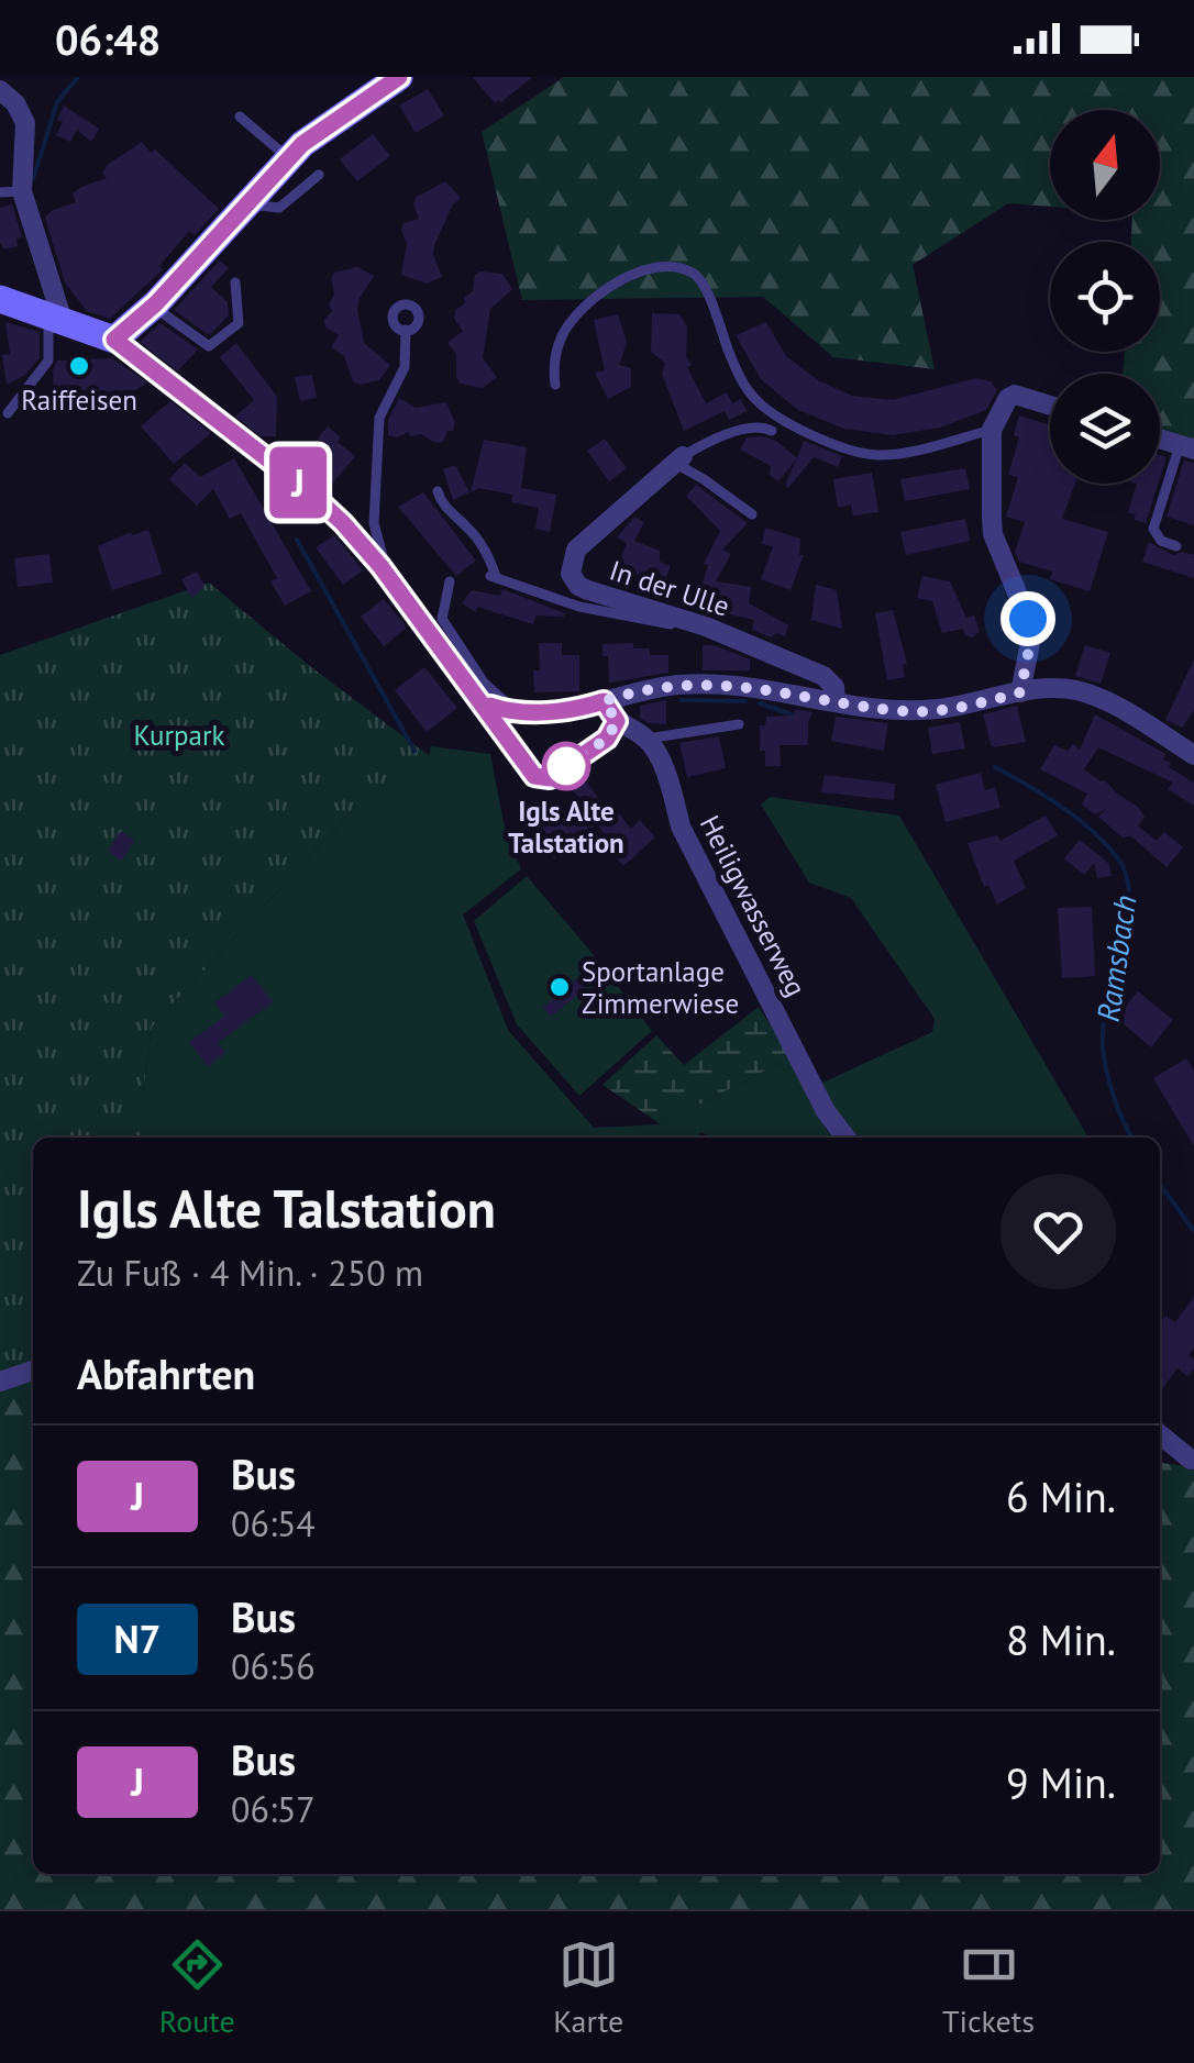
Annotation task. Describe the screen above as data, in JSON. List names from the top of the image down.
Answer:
{
  "streets": {
    "street": ["In der Ulle", "Heiligwasserweg"]
  },
  "water": ["Ramsbach"],
  "parks": ["Kurpark"],
  "places": ["Raiffeisen", "Igls Alte Talstation", "Sportanlage Zimmerwiese"],
  "lines": ["bus line J"],
  "north": "top",
  "page": {
    "status": "06:48",
    "on_map": "J",
    "heading": [
      ["Igls Alte Talstation", "Zu Fuß · 4 Min. · 250 m"],
      "Abfahrten"
    ],
    "list": [
      {
        "mark": "J",
        "name": "Bus",
        "note": "06:54",
        "value": "6 Min."
      },
      {
        "mark": "N7",
        "name": "Bus",
        "note": "06:56",
        "value": "8 Min."
      },
      {
        "mark": "J",
        "name": "Bus",
        "note": "06:57",
        "value": "9 Min."
      }
    ],
    "tabs": ["Route", "Karte", "Tickets"]
  }
}
